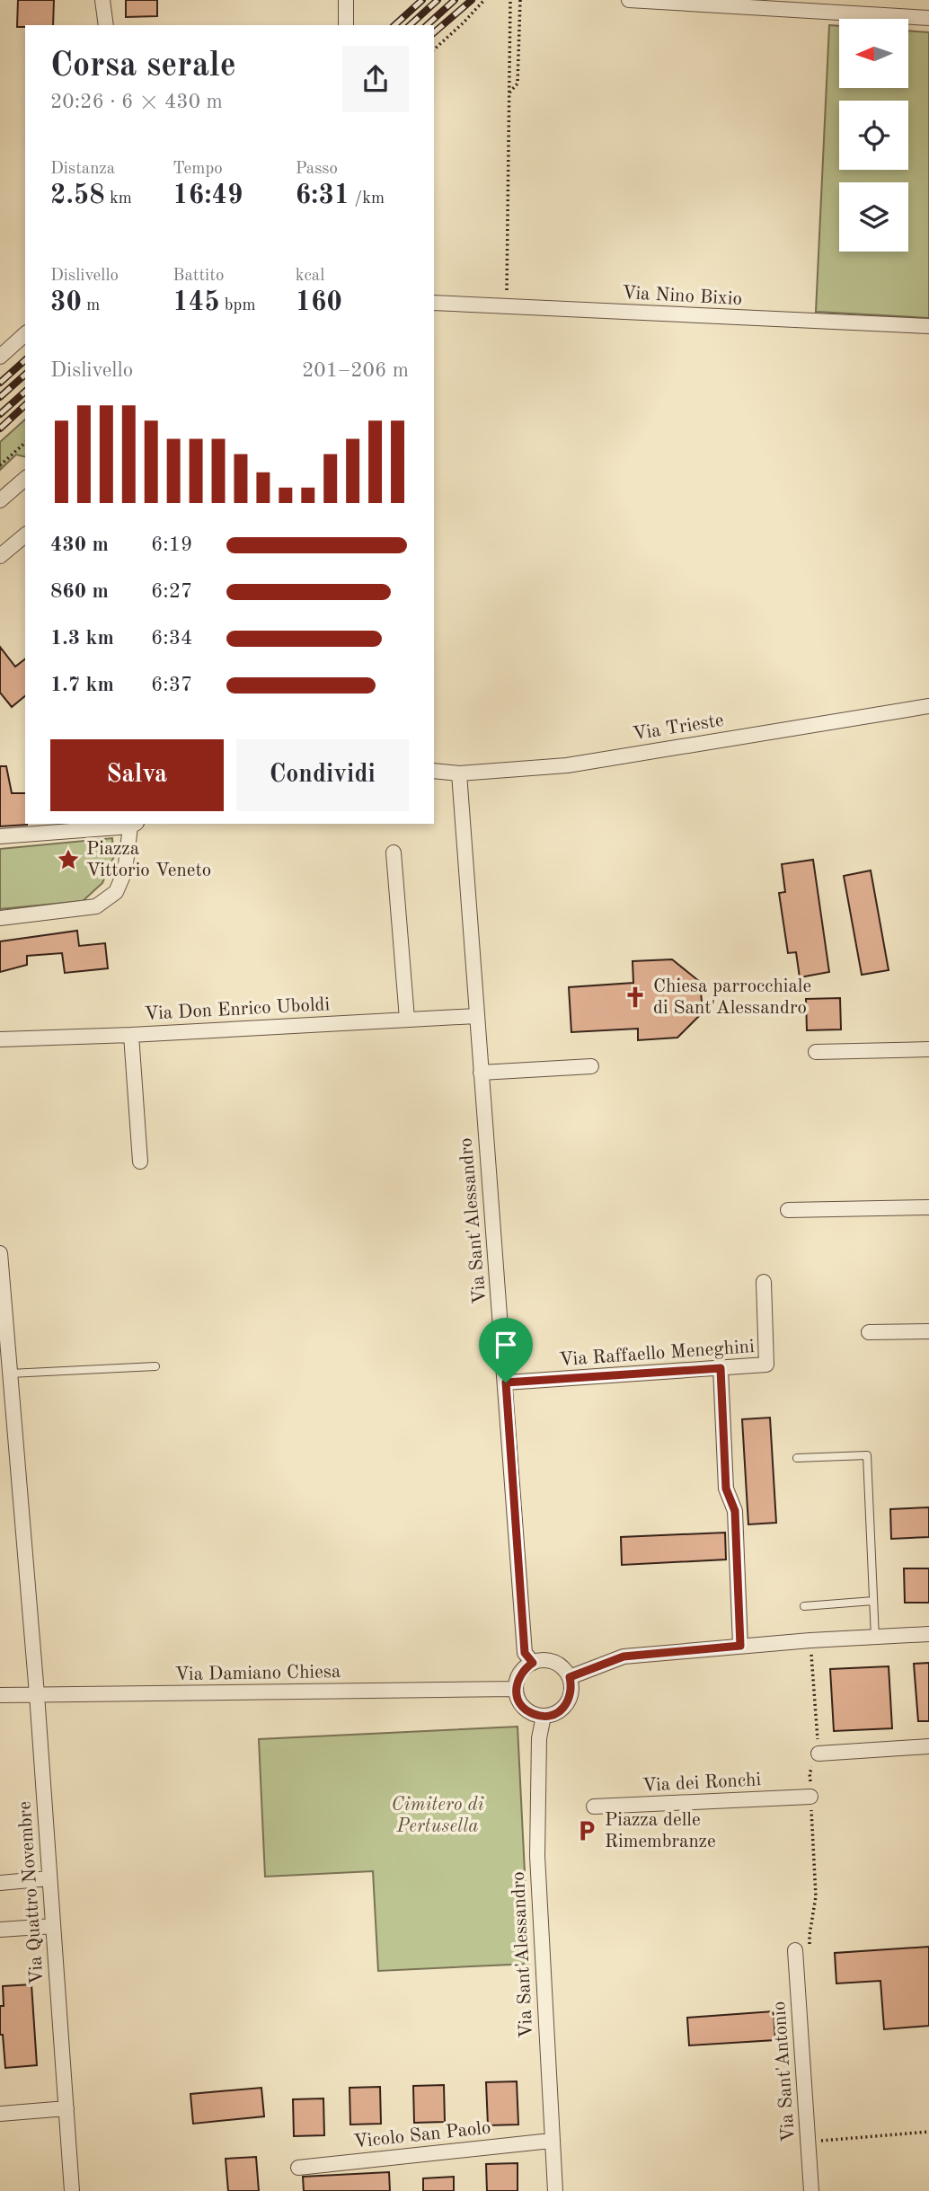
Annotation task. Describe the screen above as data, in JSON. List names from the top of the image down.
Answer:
{
  "streets": {
    "street": [
      "Via Nino Bixio",
      "Via Trieste",
      "Via Don Enrico Uboldi",
      "Via Sant'Alessandro",
      "Via Raffaello Meneghini",
      "Via Damiano Chiesa",
      "Via dei Ronchi",
      "Via Quattro Novembre",
      "Via Sant'Antonio",
      "Vicolo San Paolo"
    ]
  },
  "crossings": [
    ["Via Trieste", "Via Sant'Alessandro"],
    ["Via Don Enrico Uboldi", "Via Sant'Alessandro"],
    ["Via Sant'Alessandro", "Via Raffaello Meneghini"],
    ["Via Sant'Alessandro", "Via Damiano Chiesa"],
    ["Via Sant'Alessandro", "Vicolo San Paolo"],
    ["Via Damiano Chiesa", "Via Quattro Novembre"]
  ],
  "parks": ["Cimitero di Pertusella"],
  "places": {
    "place": ["Piazza Vittorio Veneto"],
    "church": ["Chiesa parrocchiale di Sant'Alessandro"],
    "parking": ["Piazza delle Rimembranze"]
  },
  "north": "left",
  "page": {
    "heading": ["Corsa serale", "20:26 · 6 × 430 m"],
    "stats": [
      ["Distanza", "2.58 km"],
      ["Tempo", "16:49"],
      ["Passo", "6:31 /km"],
      ["Dislivello", "30 m"],
      ["Battito", "145 bpm"],
      ["kcal", "160"]
    ],
    "chart": ["Dislivello", "201–206 m"],
    "list": [
      {
        "name": "430 m",
        "note": "6:19"
      },
      {
        "name": "860 m",
        "note": "6:27"
      },
      {
        "name": "1.3 km",
        "note": "6:34"
      },
      {
        "name": "1.7 km",
        "note": "6:37"
      }
    ],
    "buttons": ["Salva", "Condividi"]
  }
}
